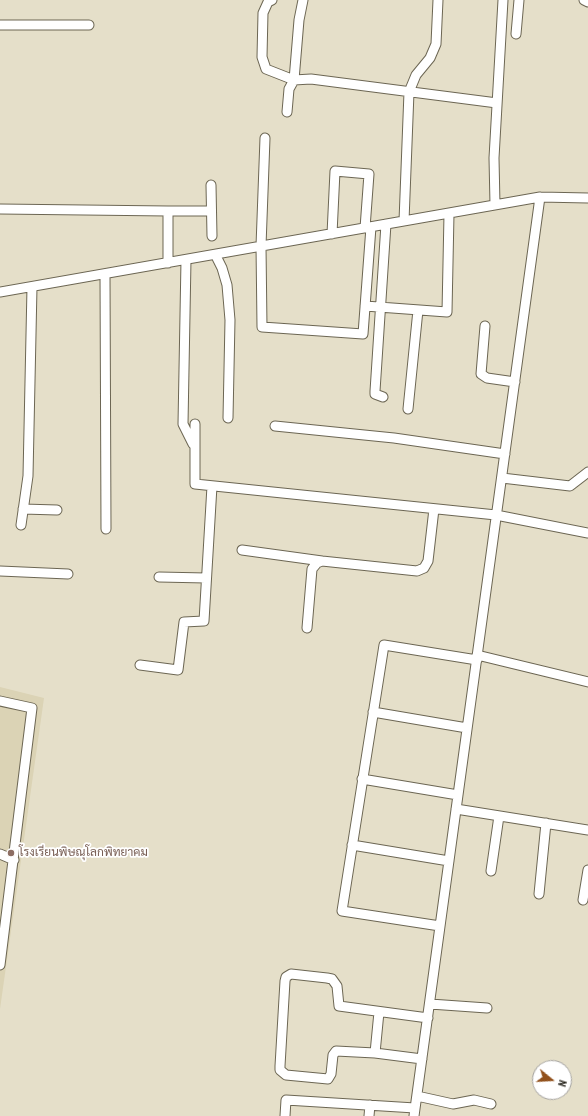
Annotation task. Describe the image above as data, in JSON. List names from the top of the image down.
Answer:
{
  "places": ["โรงเรียนพิษณุโลกพิทยาคม"],
  "north": "right"
}
